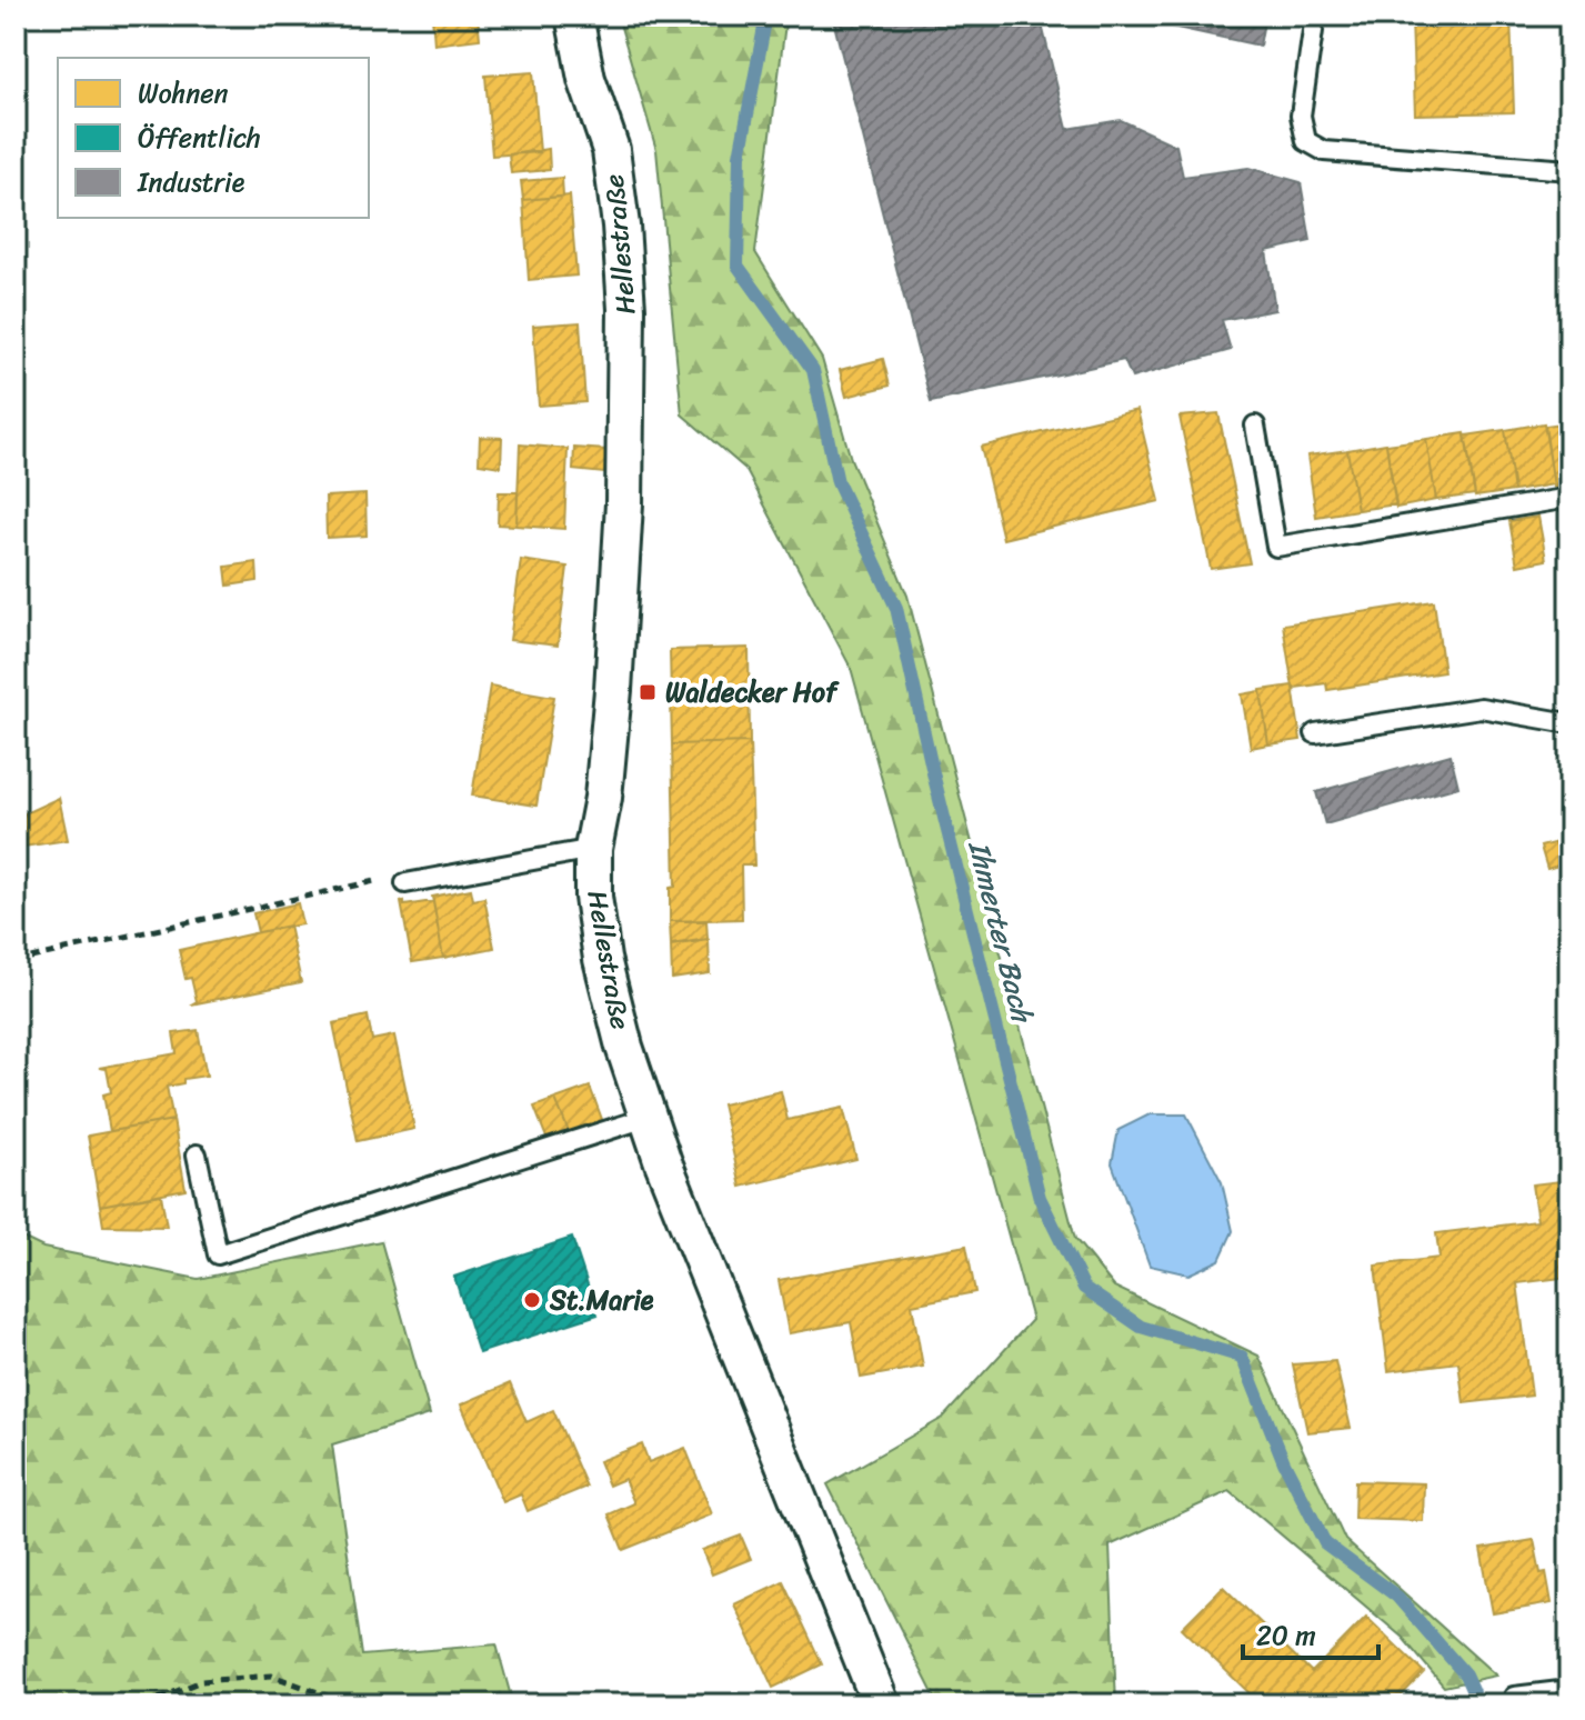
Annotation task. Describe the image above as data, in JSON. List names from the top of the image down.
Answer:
{
  "streets": {
    "street": ["Hellestraße"]
  },
  "water": ["Ihmerter Bach"],
  "places": {
    "transit": ["Waldecker Hof"],
    "other": ["St.Marie"]
  },
  "legend": ["Wohnen", "Öffentlich", "Industrie"],
  "scale_bar": "20 m"
}
